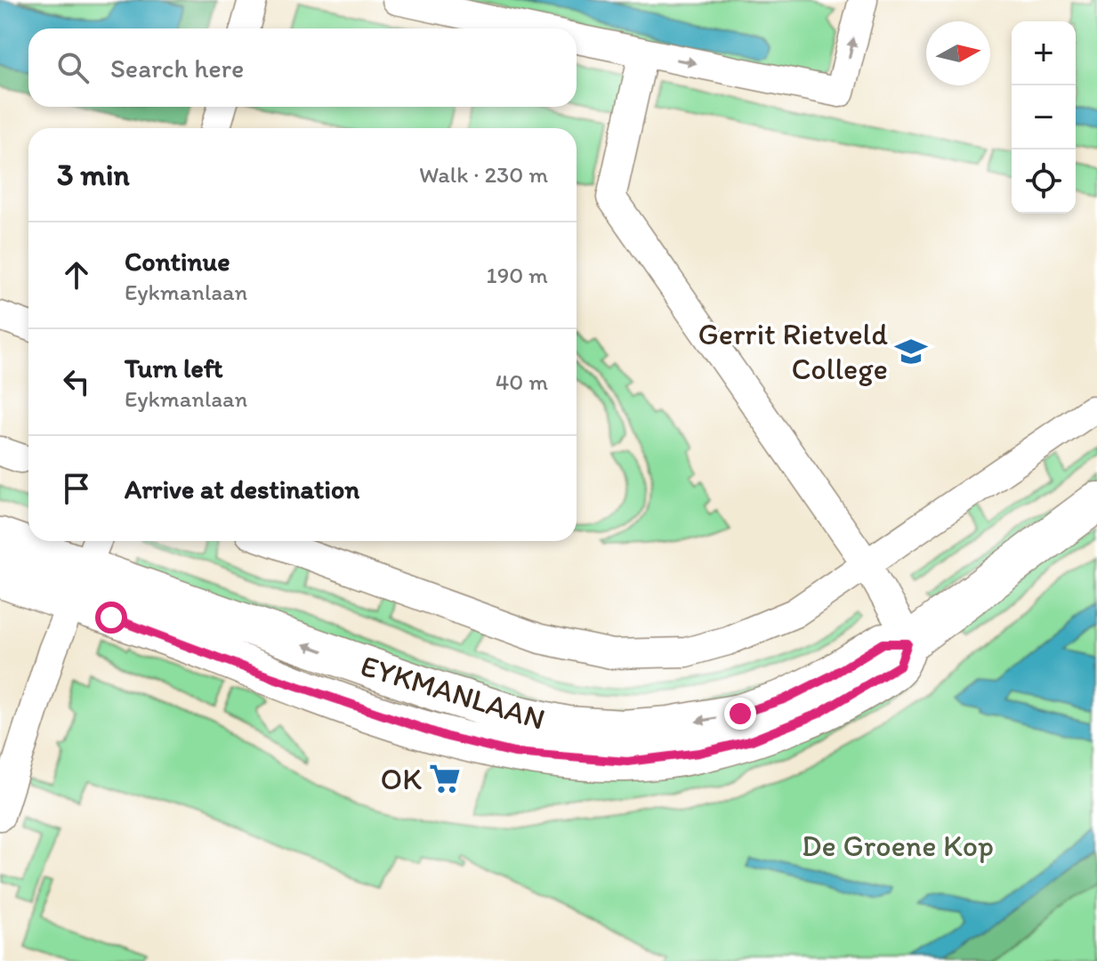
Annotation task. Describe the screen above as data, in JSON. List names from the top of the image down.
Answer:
{
  "streets": {
    "main road": ["EYKMANLAAN"]
  },
  "parks": ["De Groene Kop"],
  "places": {
    "school or university": ["Gerrit Rietveld College"],
    "supermarket": ["OK"]
  },
  "north": "right",
  "page": {
    "map_buttons": ["+", "−"],
    "search": "Search here",
    "heading": ["3 min", "Walk · 230 m"],
    "list": [
      ["Continue", "Eykmanlaan", "190 m"],
      ["Turn left", "Eykmanlaan", "40 m"],
      "Arrive at destination"
    ]
  }
}
